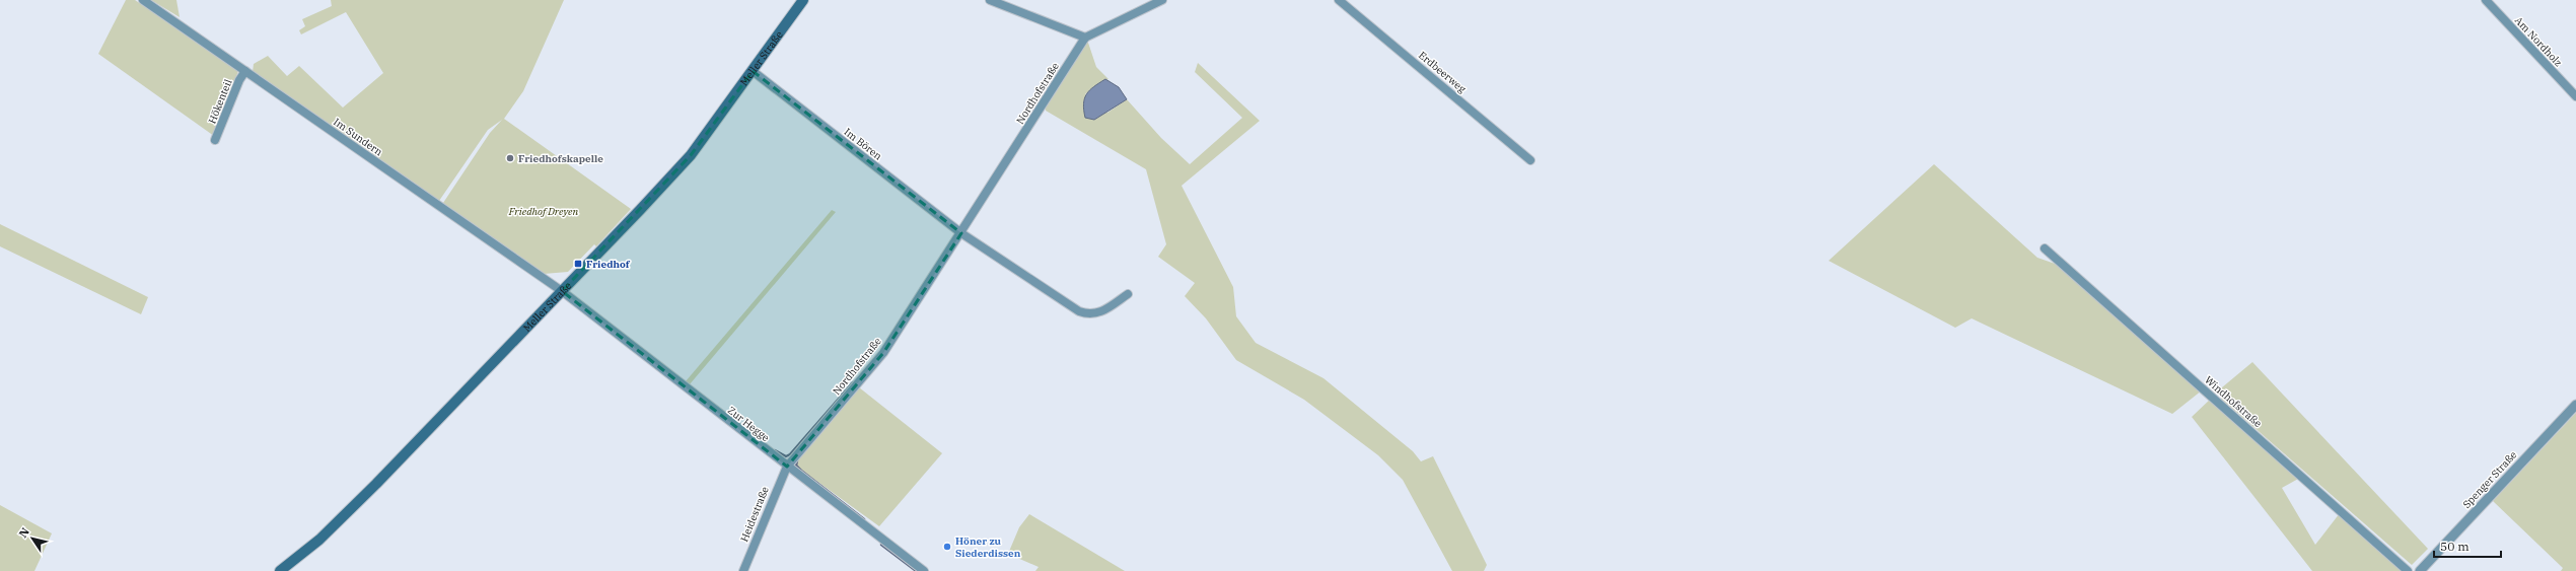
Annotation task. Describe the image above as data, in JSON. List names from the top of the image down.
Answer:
{
  "streets": {
    "main road": ["Meller Straße"],
    "street": [
      "Am Nordholz",
      "Erdbeerweg",
      "Nordhofstraße",
      "Hökenteil",
      "Im Sundern",
      "Im Bören",
      "Windhofstraße",
      "Zur Hegge",
      "Spenger Straße",
      "Heidestraße"
    ]
  },
  "crossings": [
    ["Meller Straße", "Im Sundern"],
    ["Meller Straße", "Im Bören"],
    ["Meller Straße", "Zur Hegge"],
    ["Nordhofstraße", "Im Bören"],
    ["Nordhofstraße", "Zur Hegge"],
    ["Nordhofstraße", "Heidestraße"],
    ["Hökenteil", "Im Sundern"],
    ["Im Sundern", "Zur Hegge"],
    ["Zur Hegge", "Heidestraße"]
  ],
  "parks": ["Friedhof Dreyen"],
  "places": {
    "other": ["Friedhofskapelle", "Höner zu Siederdissen"],
    "transit": ["Friedhof"]
  },
  "scale_bar": "50 m",
  "north": "top left"
}
